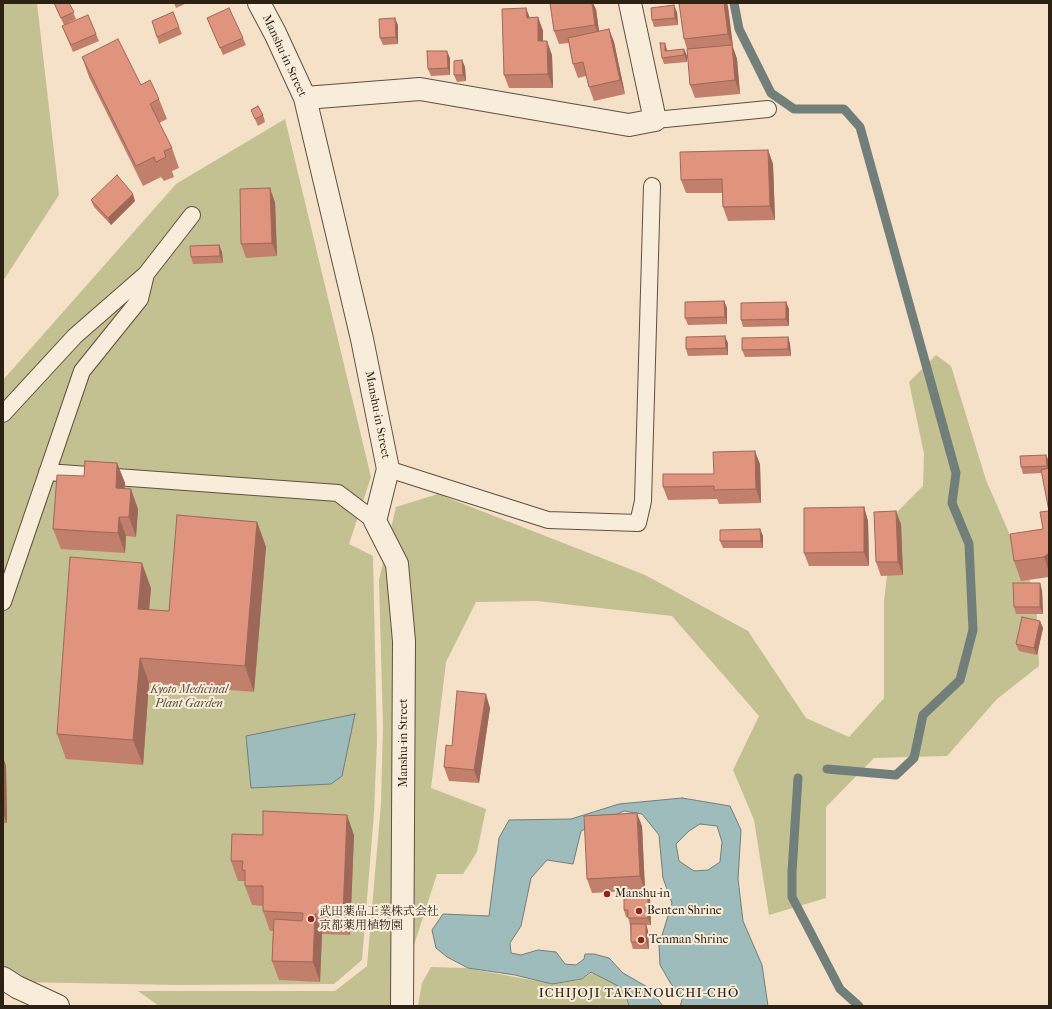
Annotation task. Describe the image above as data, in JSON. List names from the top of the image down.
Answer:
{
  "streets": {
    "street": ["Manshu-in Street"]
  },
  "districts": ["ICHIJOJI TAKENOUCHI-CHŌ"],
  "parks": ["Kyoto Medicinal Plant Garden"],
  "places": [
    "Manshu-in",
    "Benten Shrine",
    "武田薬品工業株式会社 京都薬用植物園",
    "Tenman Shrine"
  ]
}
